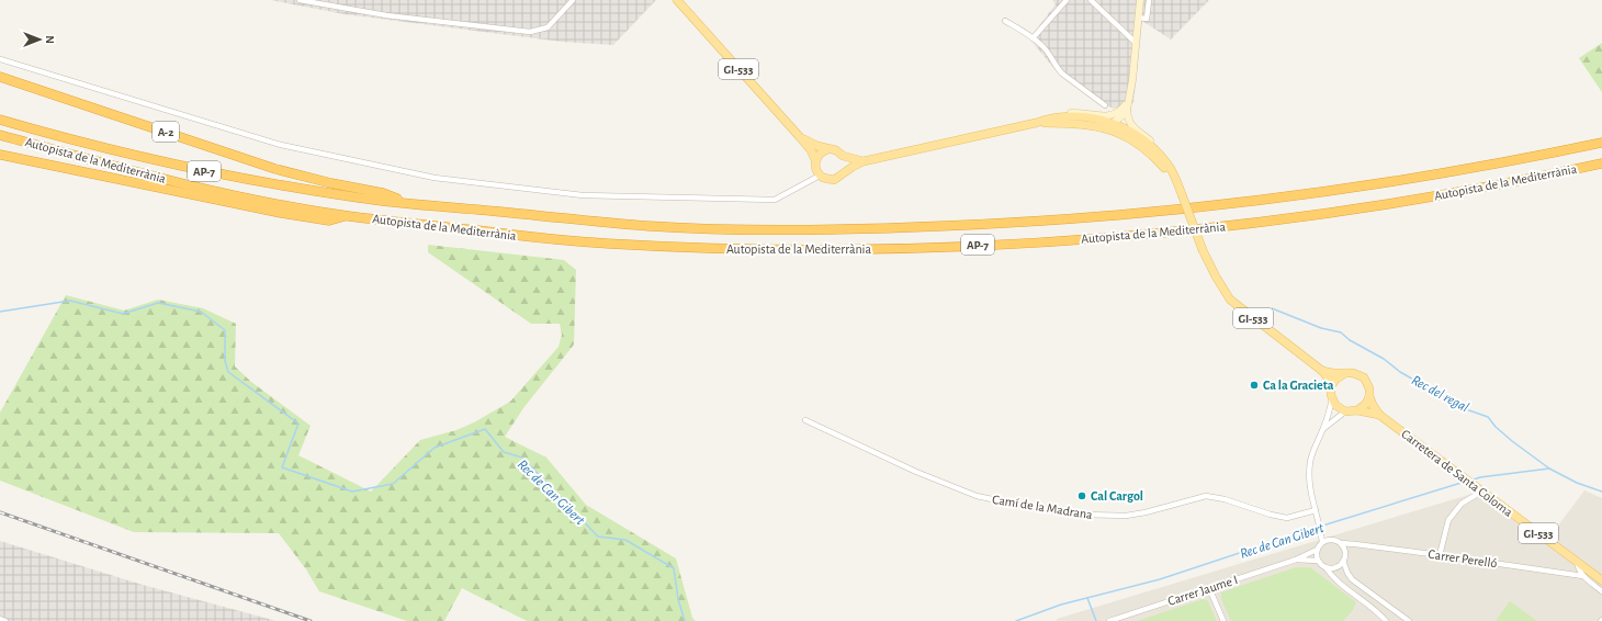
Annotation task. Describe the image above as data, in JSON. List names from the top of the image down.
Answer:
{
  "streets": {
    "highway": ["A-2", "Autopista de la Mediterrània", "AP-7"],
    "main road": ["GI-533", "Carretera de Santa Coloma"],
    "street": ["Camí de la Madrana", "Carrer Perelló", "Carrer Jaume I"]
  },
  "crossings": [
    ["GI-533", "Carretera de Santa Coloma"],
    ["A-2", "Autopista de la Mediterrània"],
    ["Carretera de Santa Coloma", "Carrer Perelló"],
    ["Carrer Perelló", "Carrer Jaume I"]
  ],
  "water": ["Rec del regal", "Rec de Can Gibert"],
  "places": ["Ca la Gracieta", "Cal Cargol"],
  "north": "right"
}
